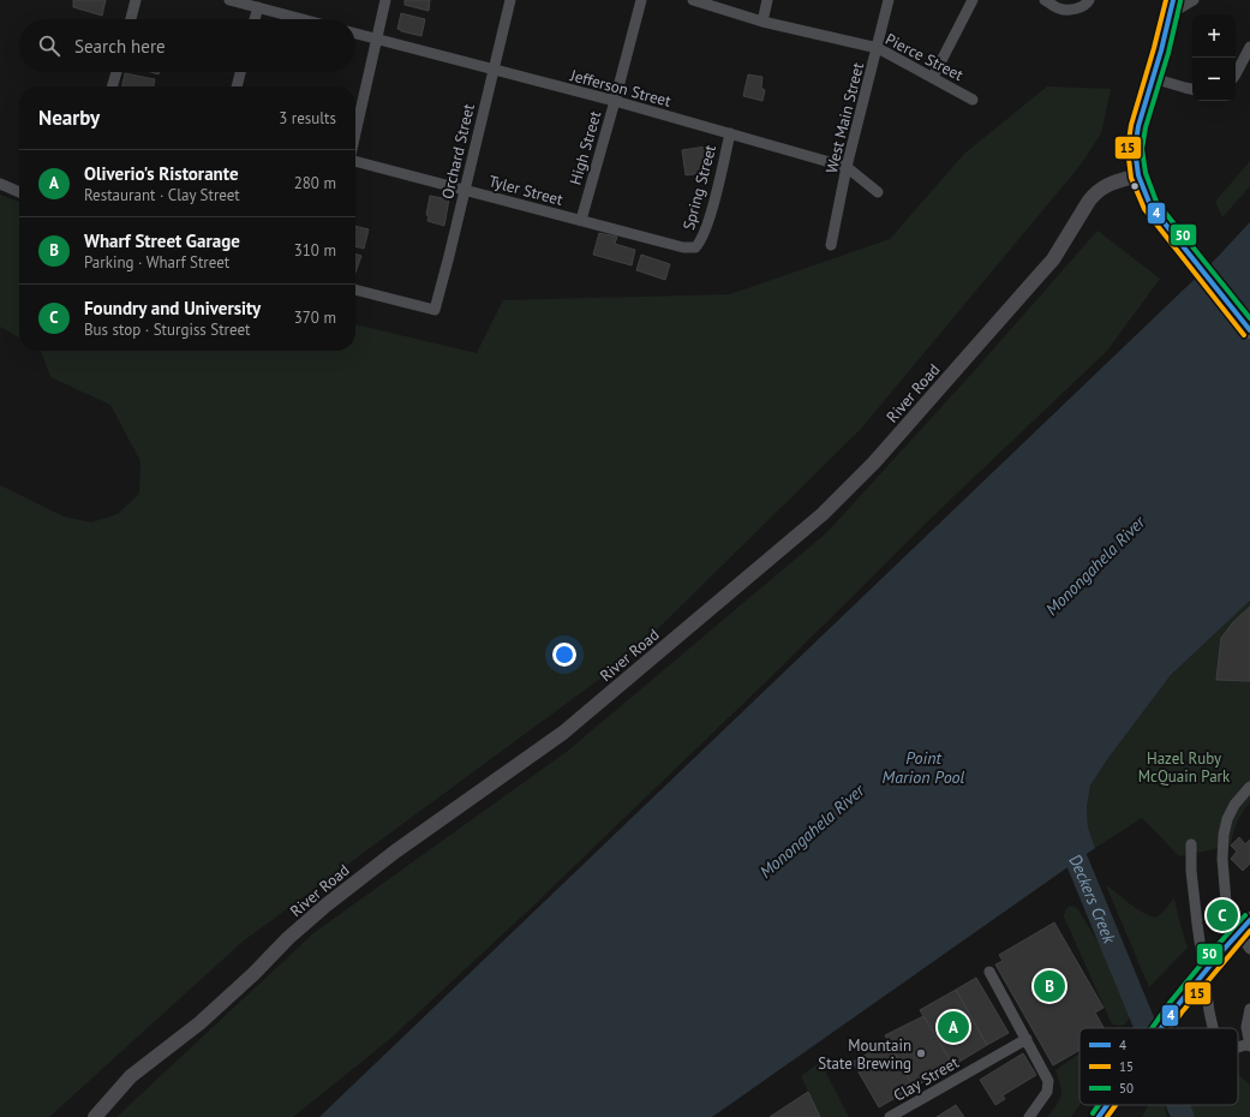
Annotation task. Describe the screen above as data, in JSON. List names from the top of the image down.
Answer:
{
  "streets": {
    "street": [
      "Pierce Street",
      "Jefferson Street",
      "West Main Street",
      "High Street",
      "Orchard Street",
      "Spring Street",
      "Tyler Street",
      "River Road",
      "Clay Street"
    ]
  },
  "crossings": [
    ["Pierce Street", "West Main Street"],
    ["Jefferson Street", "West Main Street"],
    ["Jefferson Street", "High Street"],
    ["Jefferson Street", "Orchard Street"],
    ["Jefferson Street", "Spring Street"],
    ["High Street", "Tyler Street"],
    ["Orchard Street", "Tyler Street"],
    ["Spring Street", "Tyler Street"]
  ],
  "water": ["Monongahela River", "Point Marion Pool", "Deckers Creek"],
  "parks": ["Hazel Ruby McQuain Park"],
  "places": ["Mountain State Brewing"],
  "lines": ["transit line 4", "transit line 15", "transit line 50"],
  "legend": ["4", "15", "50"],
  "page": {
    "map_buttons": ["+", "−"],
    "search": "Search here",
    "heading": ["Nearby", "3 results"],
    "list": [
      {
        "mark": "A",
        "name": "Oliverio's Ristorante",
        "note": "Restaurant · Clay Street",
        "value": "280 m"
      },
      {
        "mark": "B",
        "name": "Wharf Street Garage",
        "note": "Parking · Wharf Street",
        "value": "310 m"
      },
      {
        "mark": "C",
        "name": "Foundry and University",
        "note": "Bus stop · Sturgiss Street",
        "value": "370 m"
      }
    ],
    "pins": ["C", "B", "A"]
  }
}
